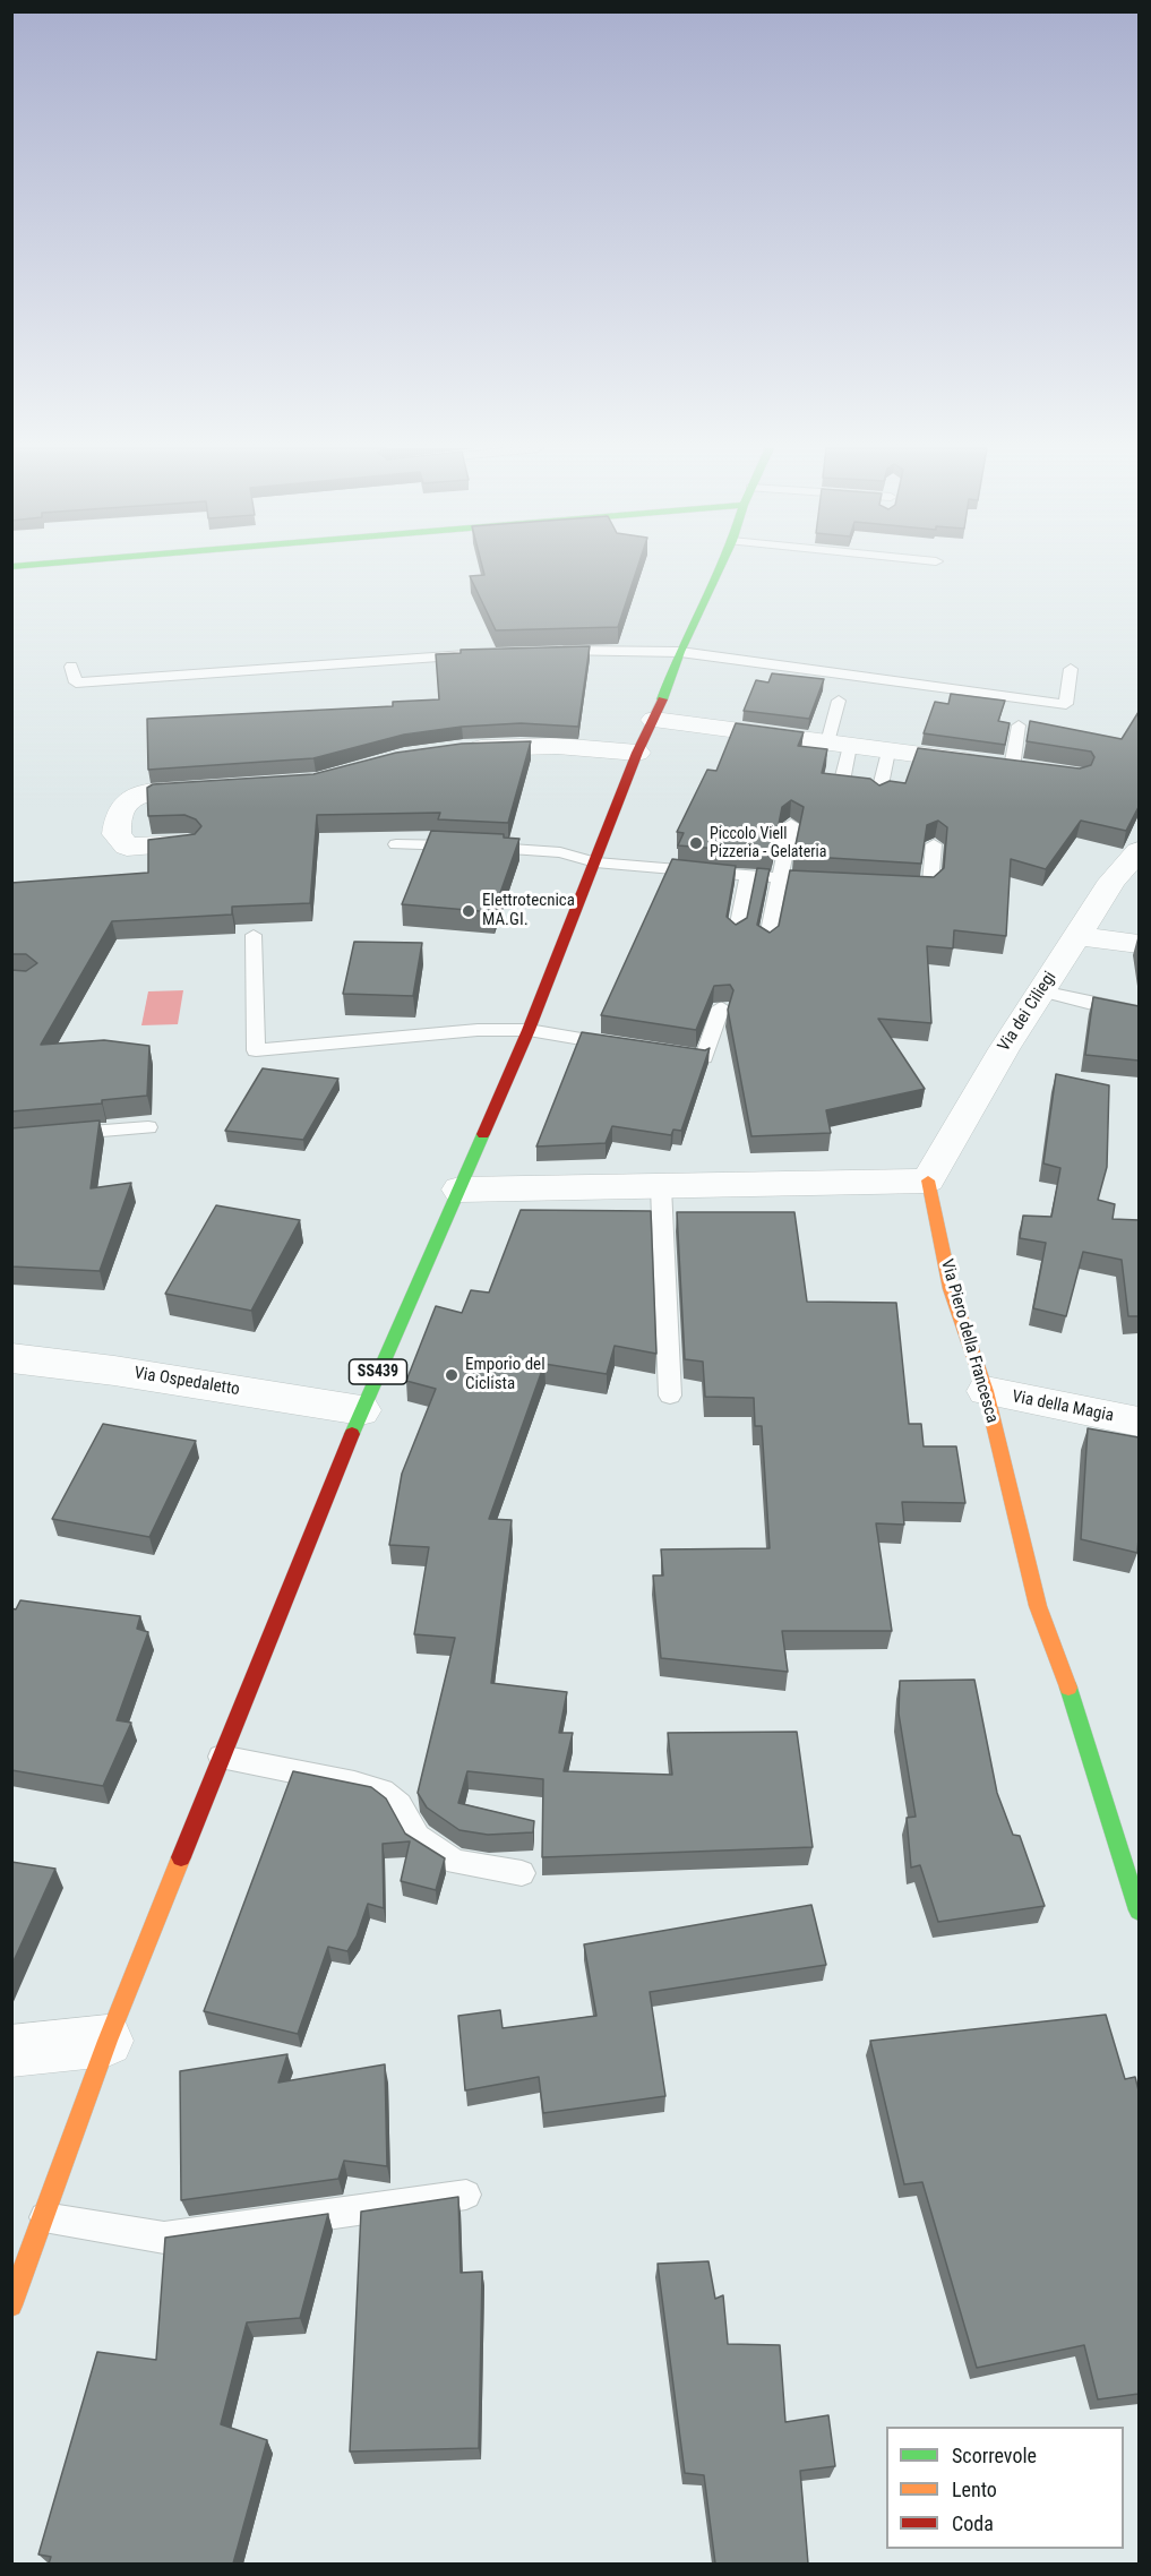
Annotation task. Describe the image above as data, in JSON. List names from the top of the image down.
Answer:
{
  "streets": {
    "main road": ["Via Piero della Francesca", "SS439"],
    "street": ["Via dei Ciliegi", "Via Ospedaletto", "Via della Magia"]
  },
  "crossings": [
    ["Via dei Ciliegi", "Via Piero della Francesca"],
    ["Via Piero della Francesca", "Via della Magia"],
    ["SS439", "Via Ospedaletto"]
  ],
  "places": ["Piccolo Viell Pizzeria - Gelateria", "Elettrotecnica MA.GI.", "Emporio del Ciclista"],
  "legend": ["Scorrevole", "Lento", "Coda"]
}
